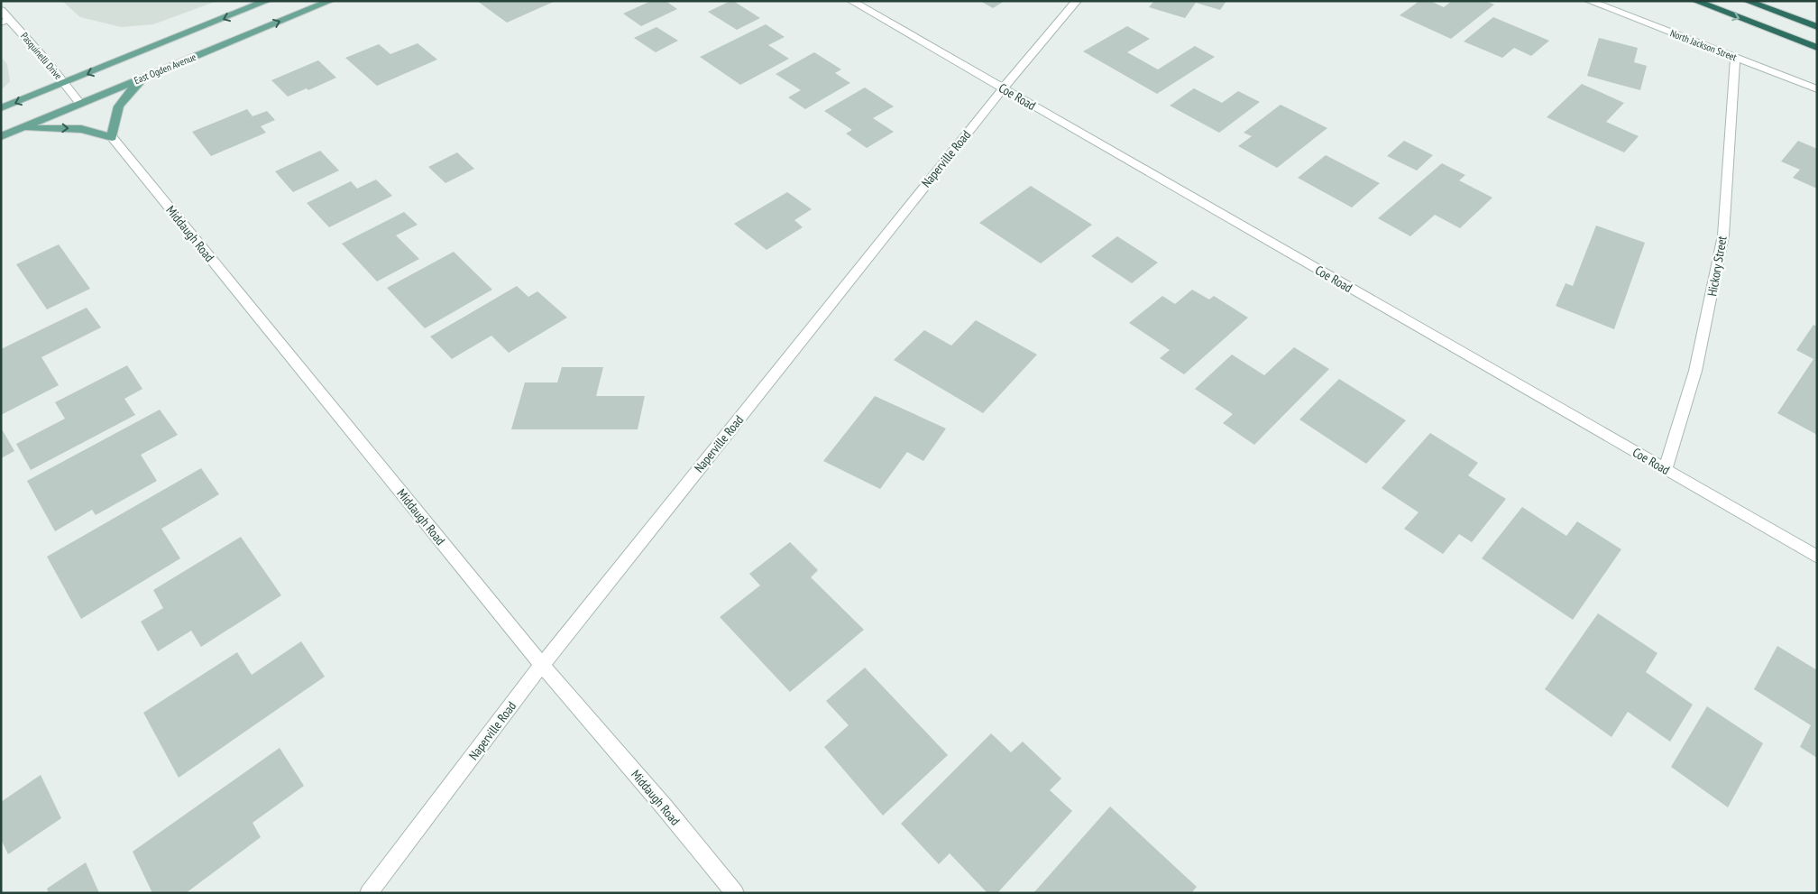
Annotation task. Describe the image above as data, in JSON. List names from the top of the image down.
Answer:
{
  "streets": {
    "main road": ["East Ogden Avenue"],
    "street": [
      "North Jackson Street",
      "Pasquinelli Drive",
      "Coe Road",
      "Naperville Road",
      "Middaugh Road",
      "Hickory Street"
    ]
  },
  "crossings": [
    ["North Jackson Street", "Hickory Street"],
    ["Pasquinelli Drive", "East Ogden Avenue"],
    ["Coe Road", "Naperville Road"],
    ["Coe Road", "Hickory Street"],
    ["Naperville Road", "Middaugh Road"]
  ]
}
